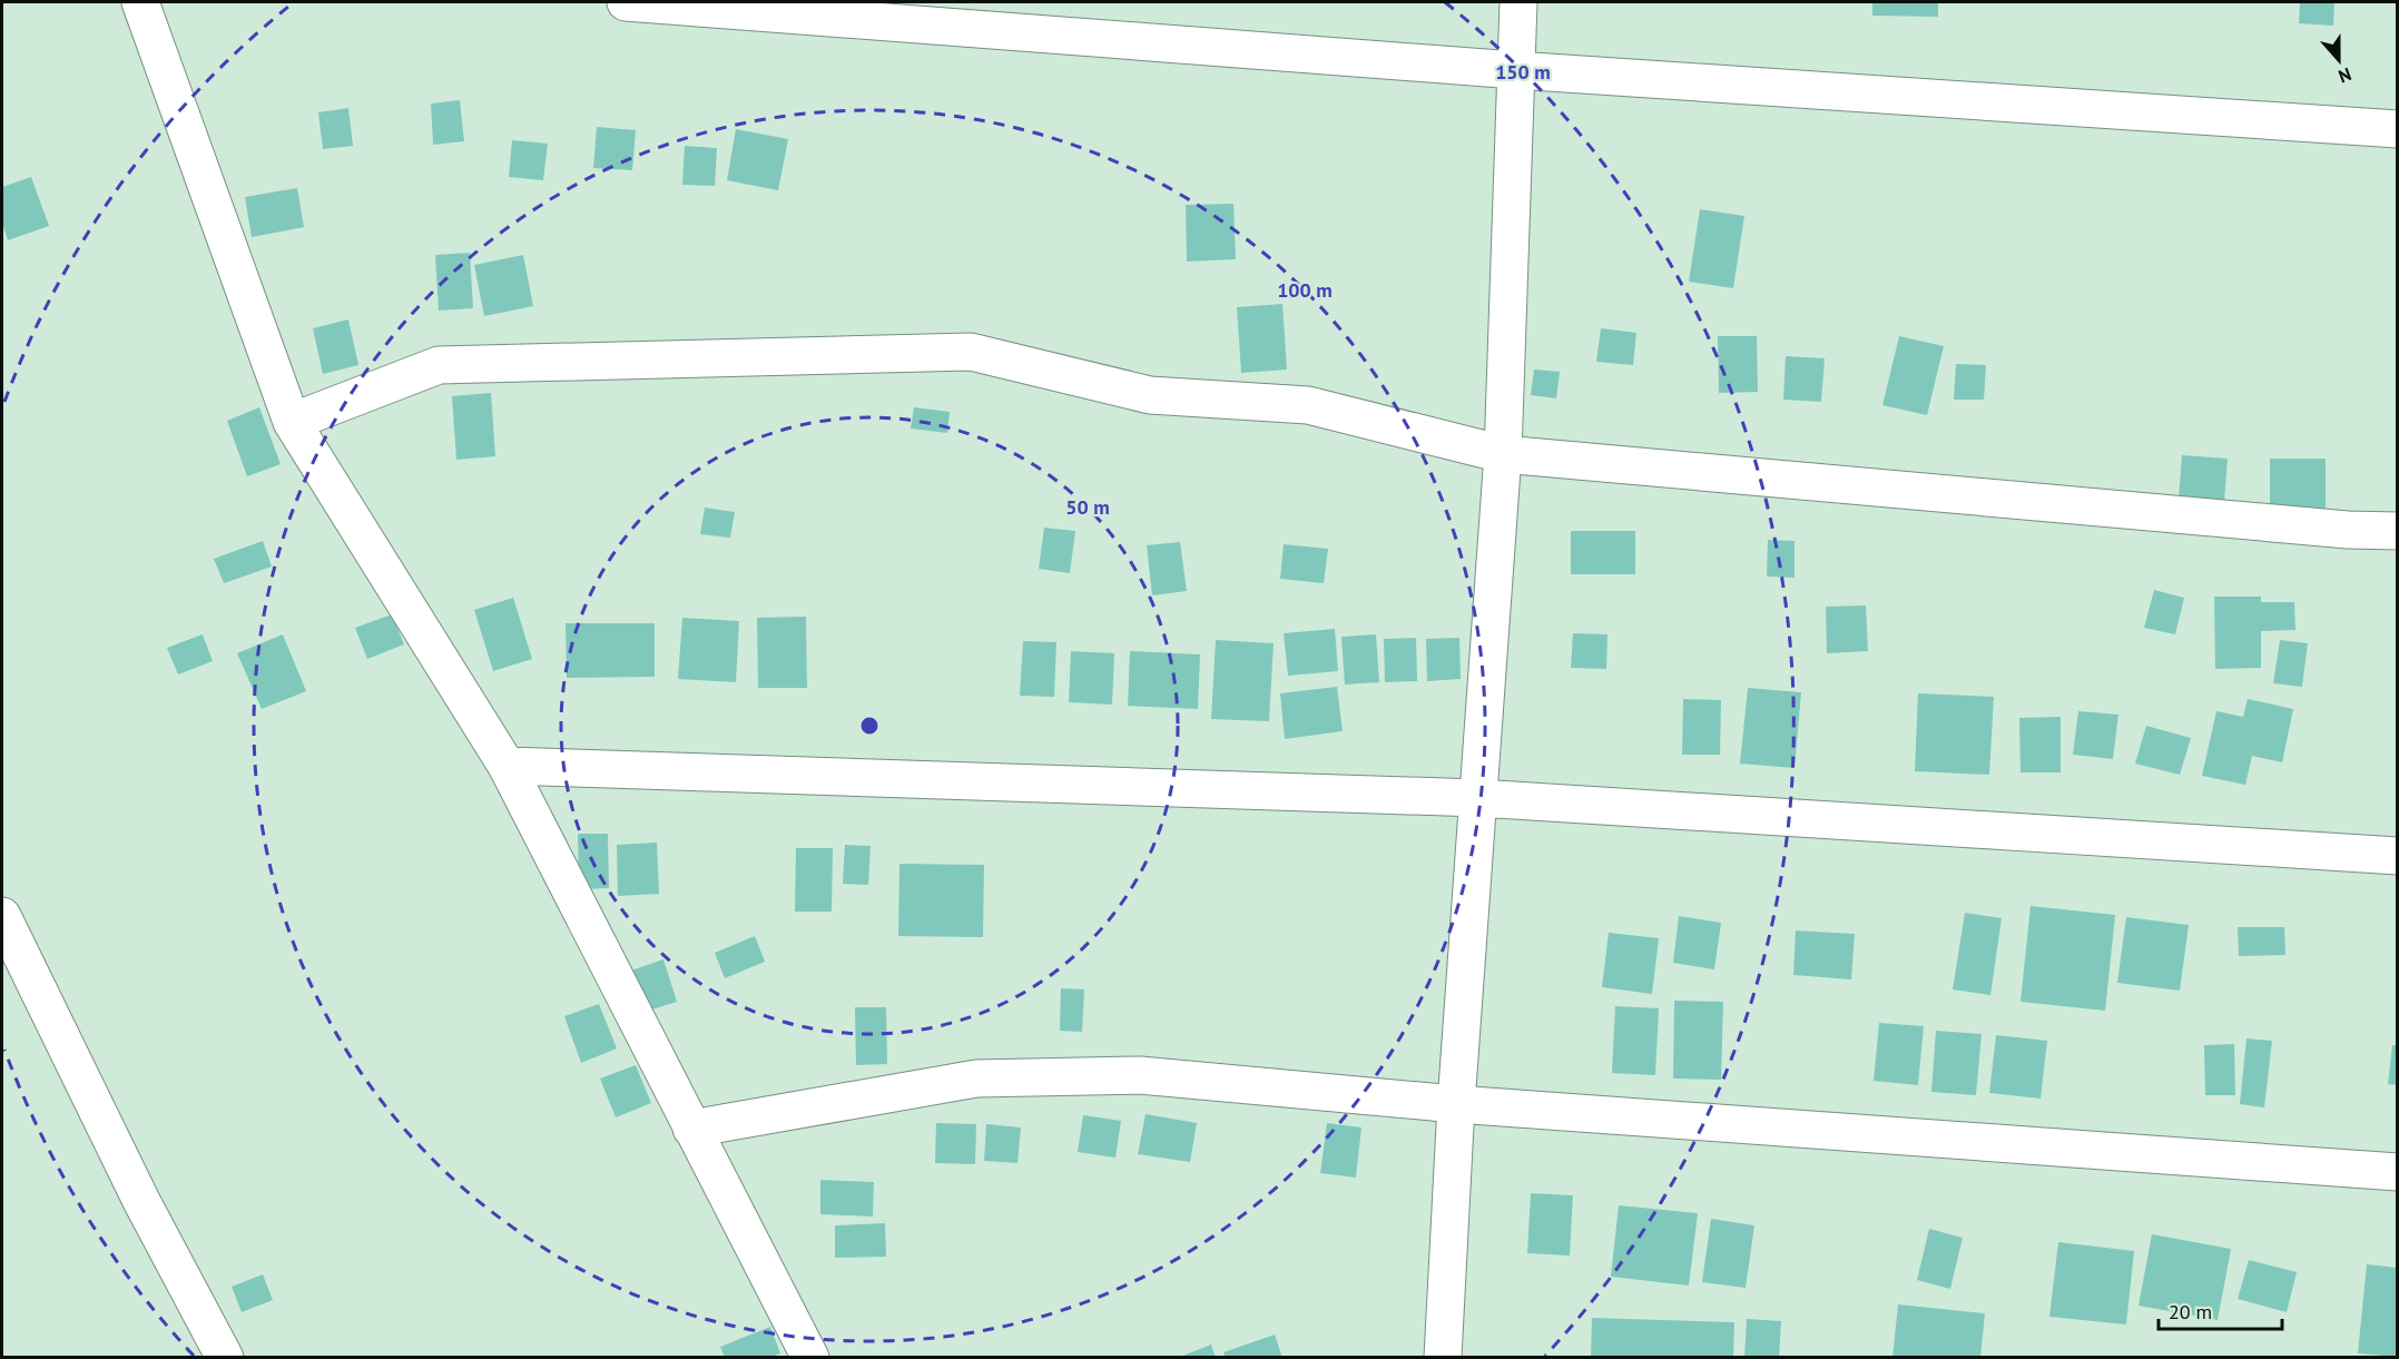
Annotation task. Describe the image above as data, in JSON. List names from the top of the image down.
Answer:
{
  "scale_bar": "20 m",
  "north": "bottom",
  "rings": ["150 m", "100 m", "50 m"]
}
